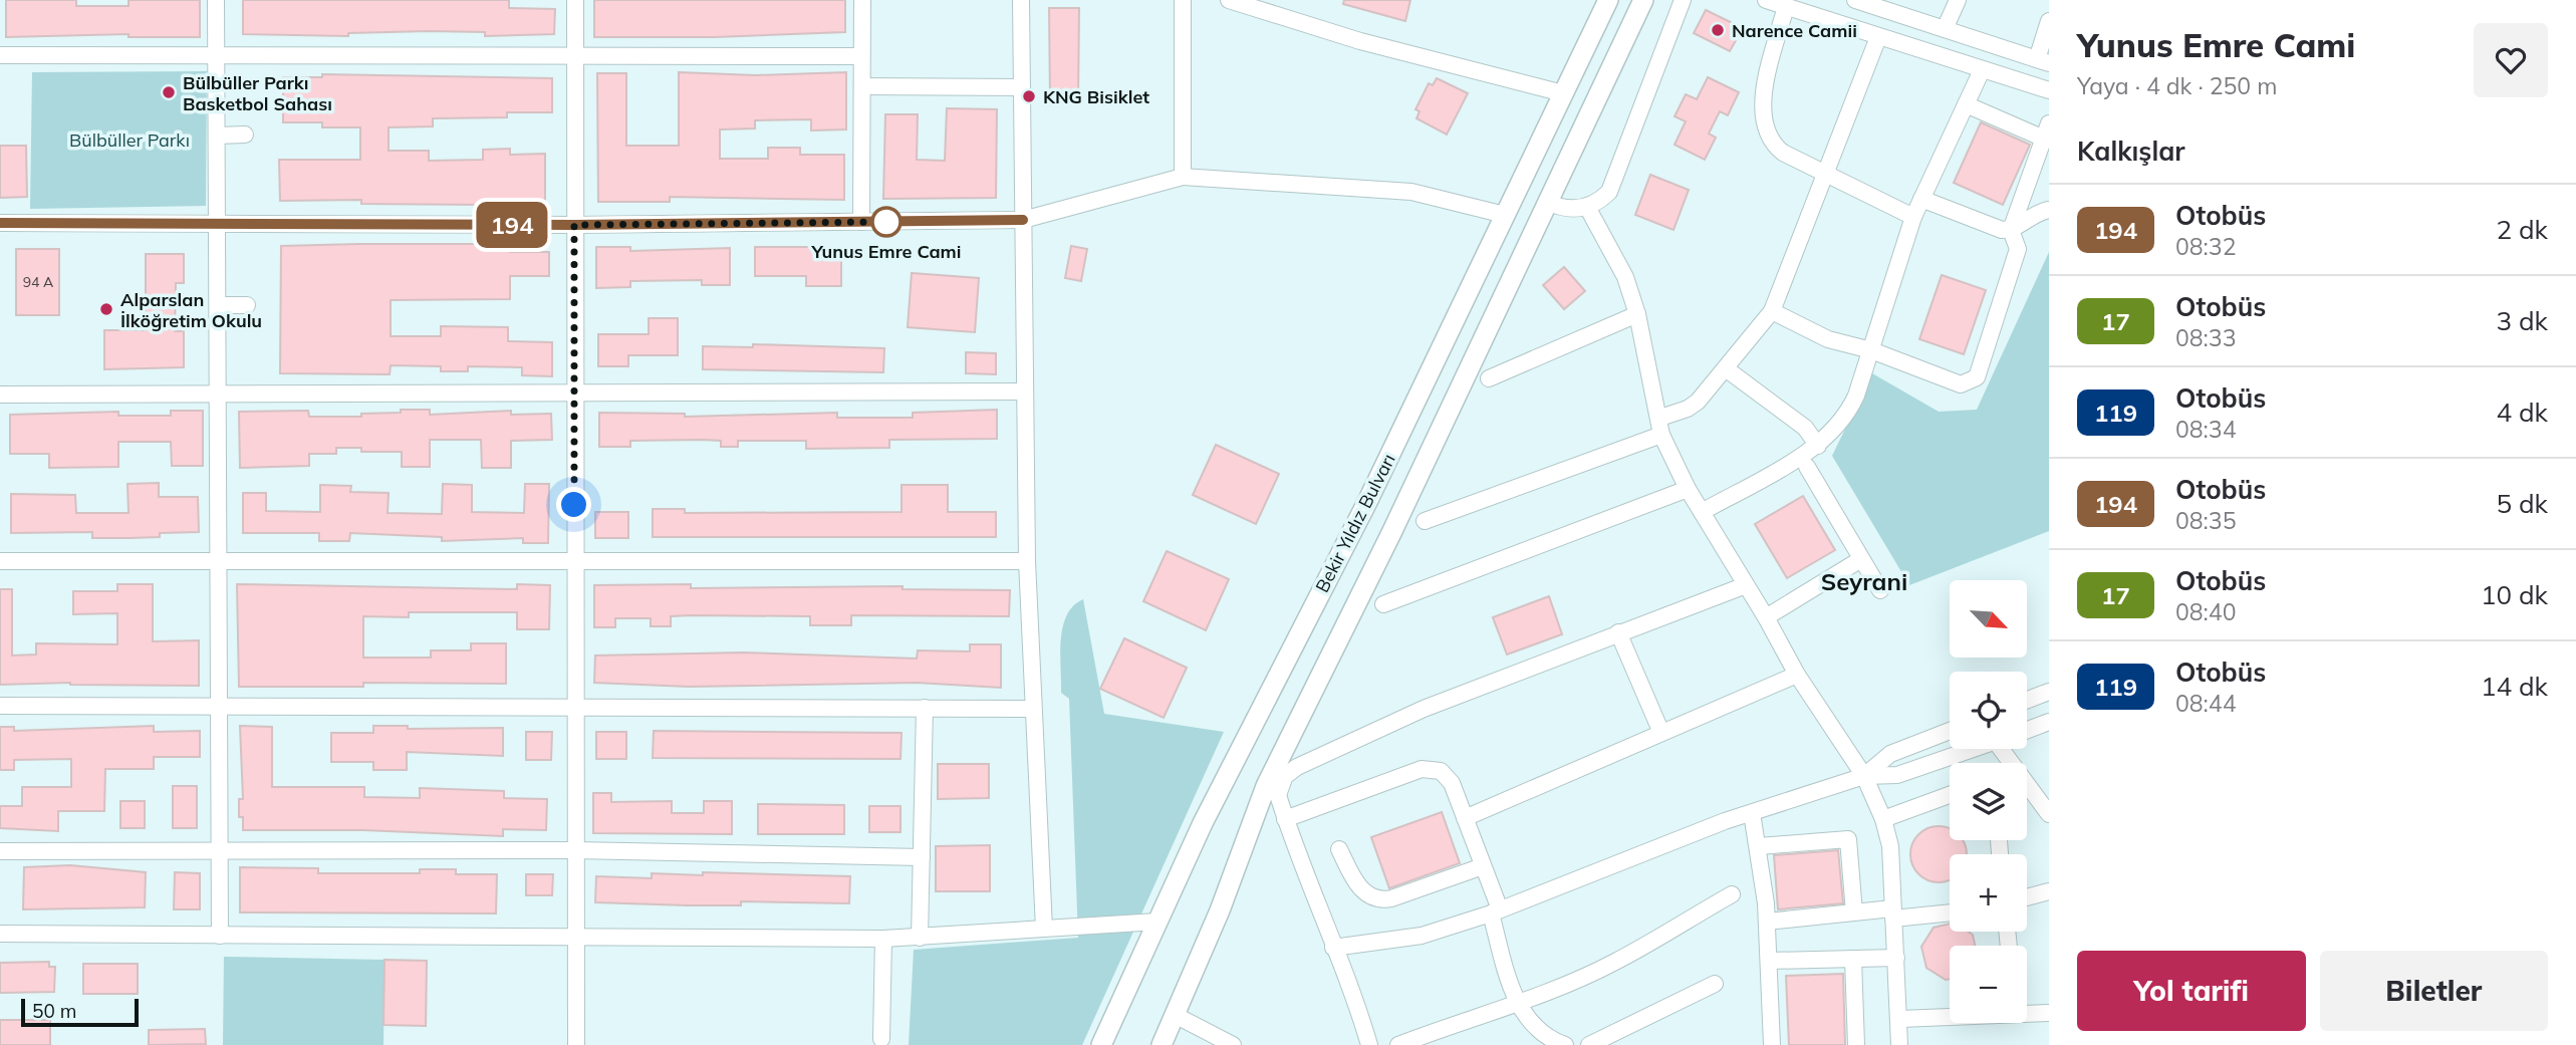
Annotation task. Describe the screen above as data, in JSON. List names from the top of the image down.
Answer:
{
  "streets": {
    "main road": ["Bekir Yıldız Bulvarı"]
  },
  "districts": ["Seyrani"],
  "parks": ["Bülbüller Parkı"],
  "places": [
    "Narence Camii",
    "Bülbüller Parkı Basketbol Sahası",
    "KNG Bisiklet",
    "Yunus Emre Cami",
    "Alparslan İlköğretim Okulu"
  ],
  "lines": ["bus line 194"],
  "house_numbers": ["94 A"],
  "scale_bar": "50 m",
  "north": "bottom right",
  "page": {
    "on_map": "194",
    "heading": [
      ["Yunus Emre Cami", "Yaya · 4 dk · 250 m"],
      "Kalkışlar"
    ],
    "list": [
      {
        "mark": "194",
        "name": "Otobüs",
        "note": "08:32",
        "value": "2 dk"
      },
      {
        "mark": "17",
        "name": "Otobüs",
        "note": "08:33",
        "value": "3 dk"
      },
      {
        "mark": "119",
        "name": "Otobüs",
        "note": "08:34",
        "value": "4 dk"
      },
      {
        "mark": "194",
        "name": "Otobüs",
        "note": "08:35",
        "value": "5 dk"
      },
      {
        "mark": "17",
        "name": "Otobüs",
        "note": "08:40",
        "value": "10 dk"
      },
      {
        "mark": "119",
        "name": "Otobüs",
        "note": "08:44",
        "value": "14 dk"
      }
    ],
    "map_buttons": ["+", "−"],
    "buttons": ["Yol tarifi", "Biletler"],
    "scale": "50 m"
  }
}
